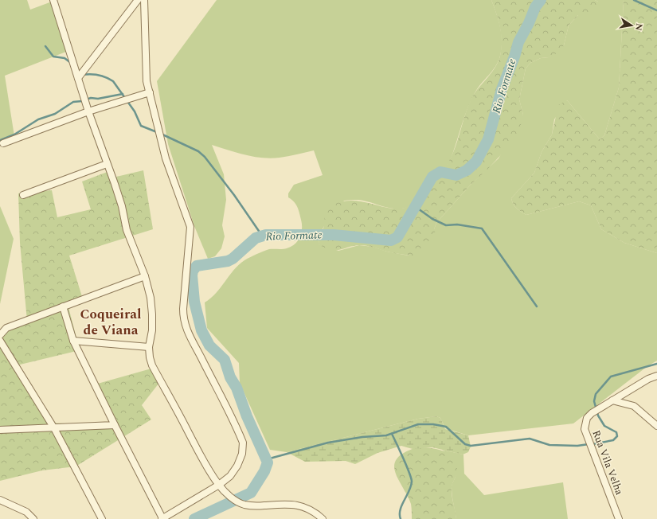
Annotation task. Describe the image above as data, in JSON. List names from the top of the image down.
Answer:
{
  "streets": {
    "street": ["Rua Vila Velha"]
  },
  "districts": ["Coqueiral de Viana"],
  "water": ["Rio Formate"],
  "north": "right"
}
